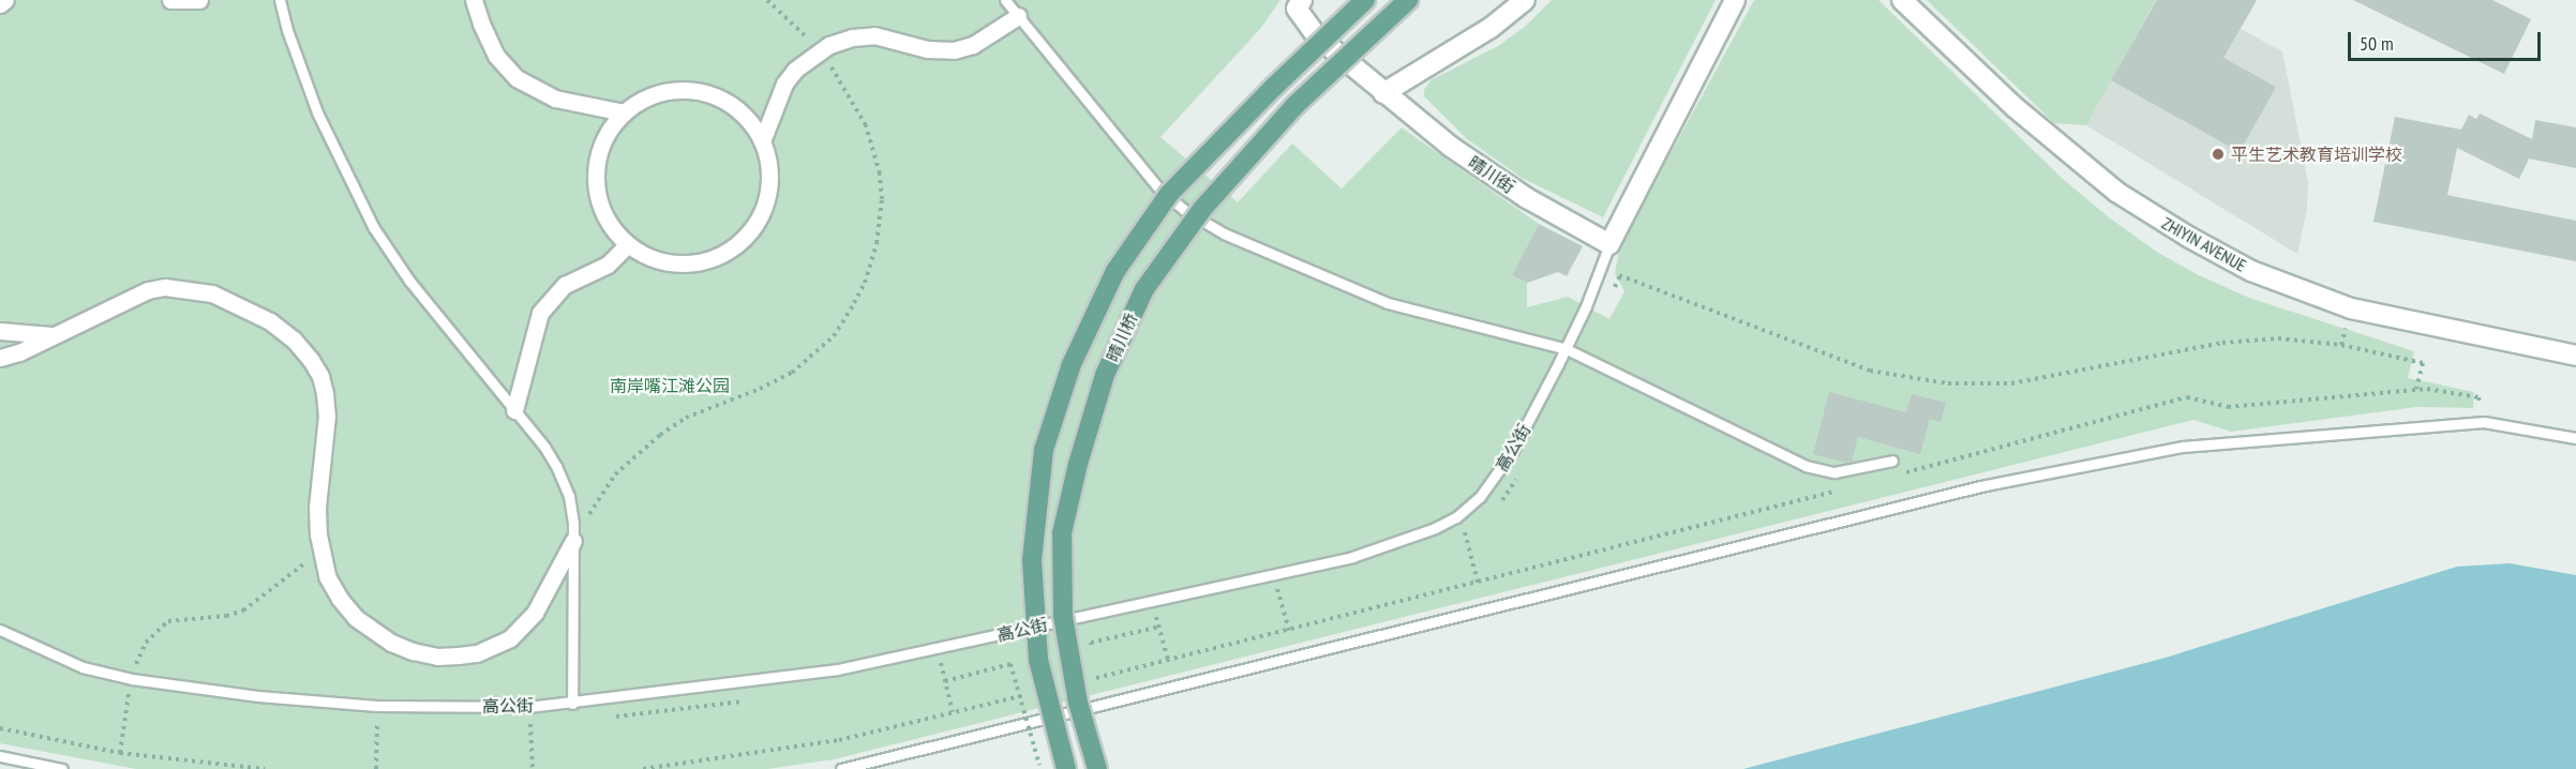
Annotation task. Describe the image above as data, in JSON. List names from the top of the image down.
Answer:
{
  "streets": {
    "main road": ["晴川桥"],
    "street": ["晴川街", "ZHIYIN AVENUE", "高公街"]
  },
  "crossings": [
    ["晴川街", "高公街"]
  ],
  "parks": ["南岸嘴江滩公园"],
  "places": ["平生艺术教育培训学校"],
  "scale_bar": "50 m"
}
